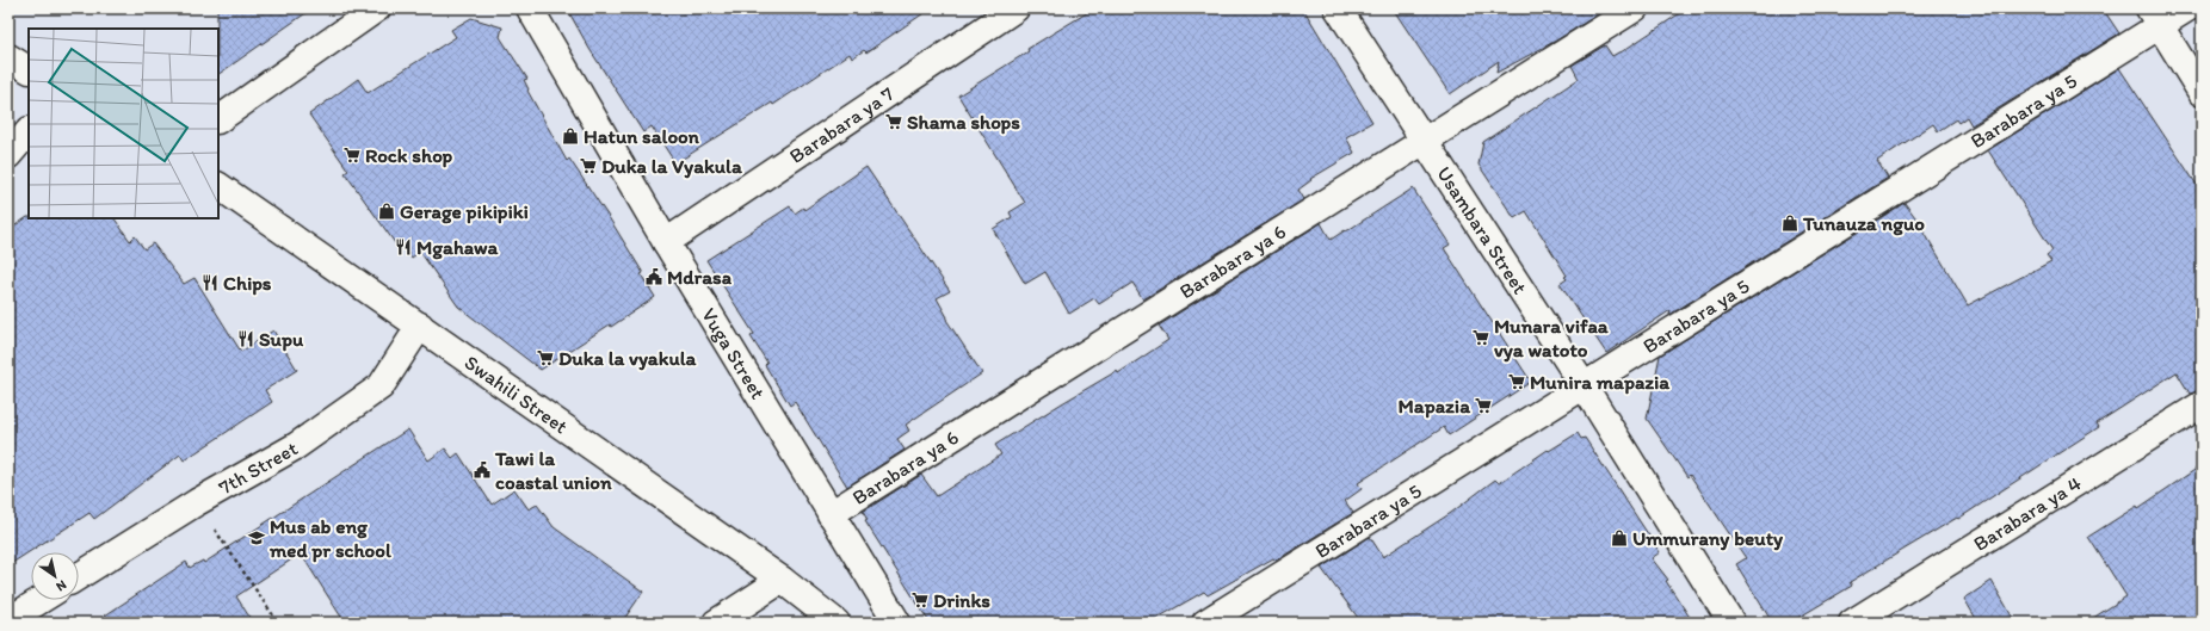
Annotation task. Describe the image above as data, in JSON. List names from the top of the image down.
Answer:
{
  "streets": {
    "street": [
      "Barabara ya 5",
      "Barabara ya 7",
      "Usambara Street",
      "Barabara ya 6",
      "Vuga Street",
      "Swahili Street",
      "7th Street",
      "Barabara ya 4"
    ]
  },
  "crossings": [
    ["Barabara ya 5", "Usambara Street"],
    ["Barabara ya 7", "Vuga Street"],
    ["Usambara Street", "Barabara ya 6"],
    ["Barabara ya 6", "Vuga Street"],
    ["Swahili Street", "7th Street"]
  ],
  "places": {
    "supermarket": [
      "Shama shops",
      "Rock shop",
      "Duka la Vyakula",
      "Munara vifaa vya watoto",
      "Duka la vyakula",
      "Munira mapazia",
      "Mapazia",
      "Drinks"
    ],
    "shop": [
      "Hatun saloon",
      "Gerage pikipiki",
      "Tunauza nguo",
      "Ummurany beuty"
    ],
    "restaurant": ["Mgahawa", "Chips", "Supu"],
    "public building": ["Mdrasa", "Tawi la coastal union"],
    "school or university": ["Mus ab eng med pr school"]
  },
  "north": "bottom right"
}
